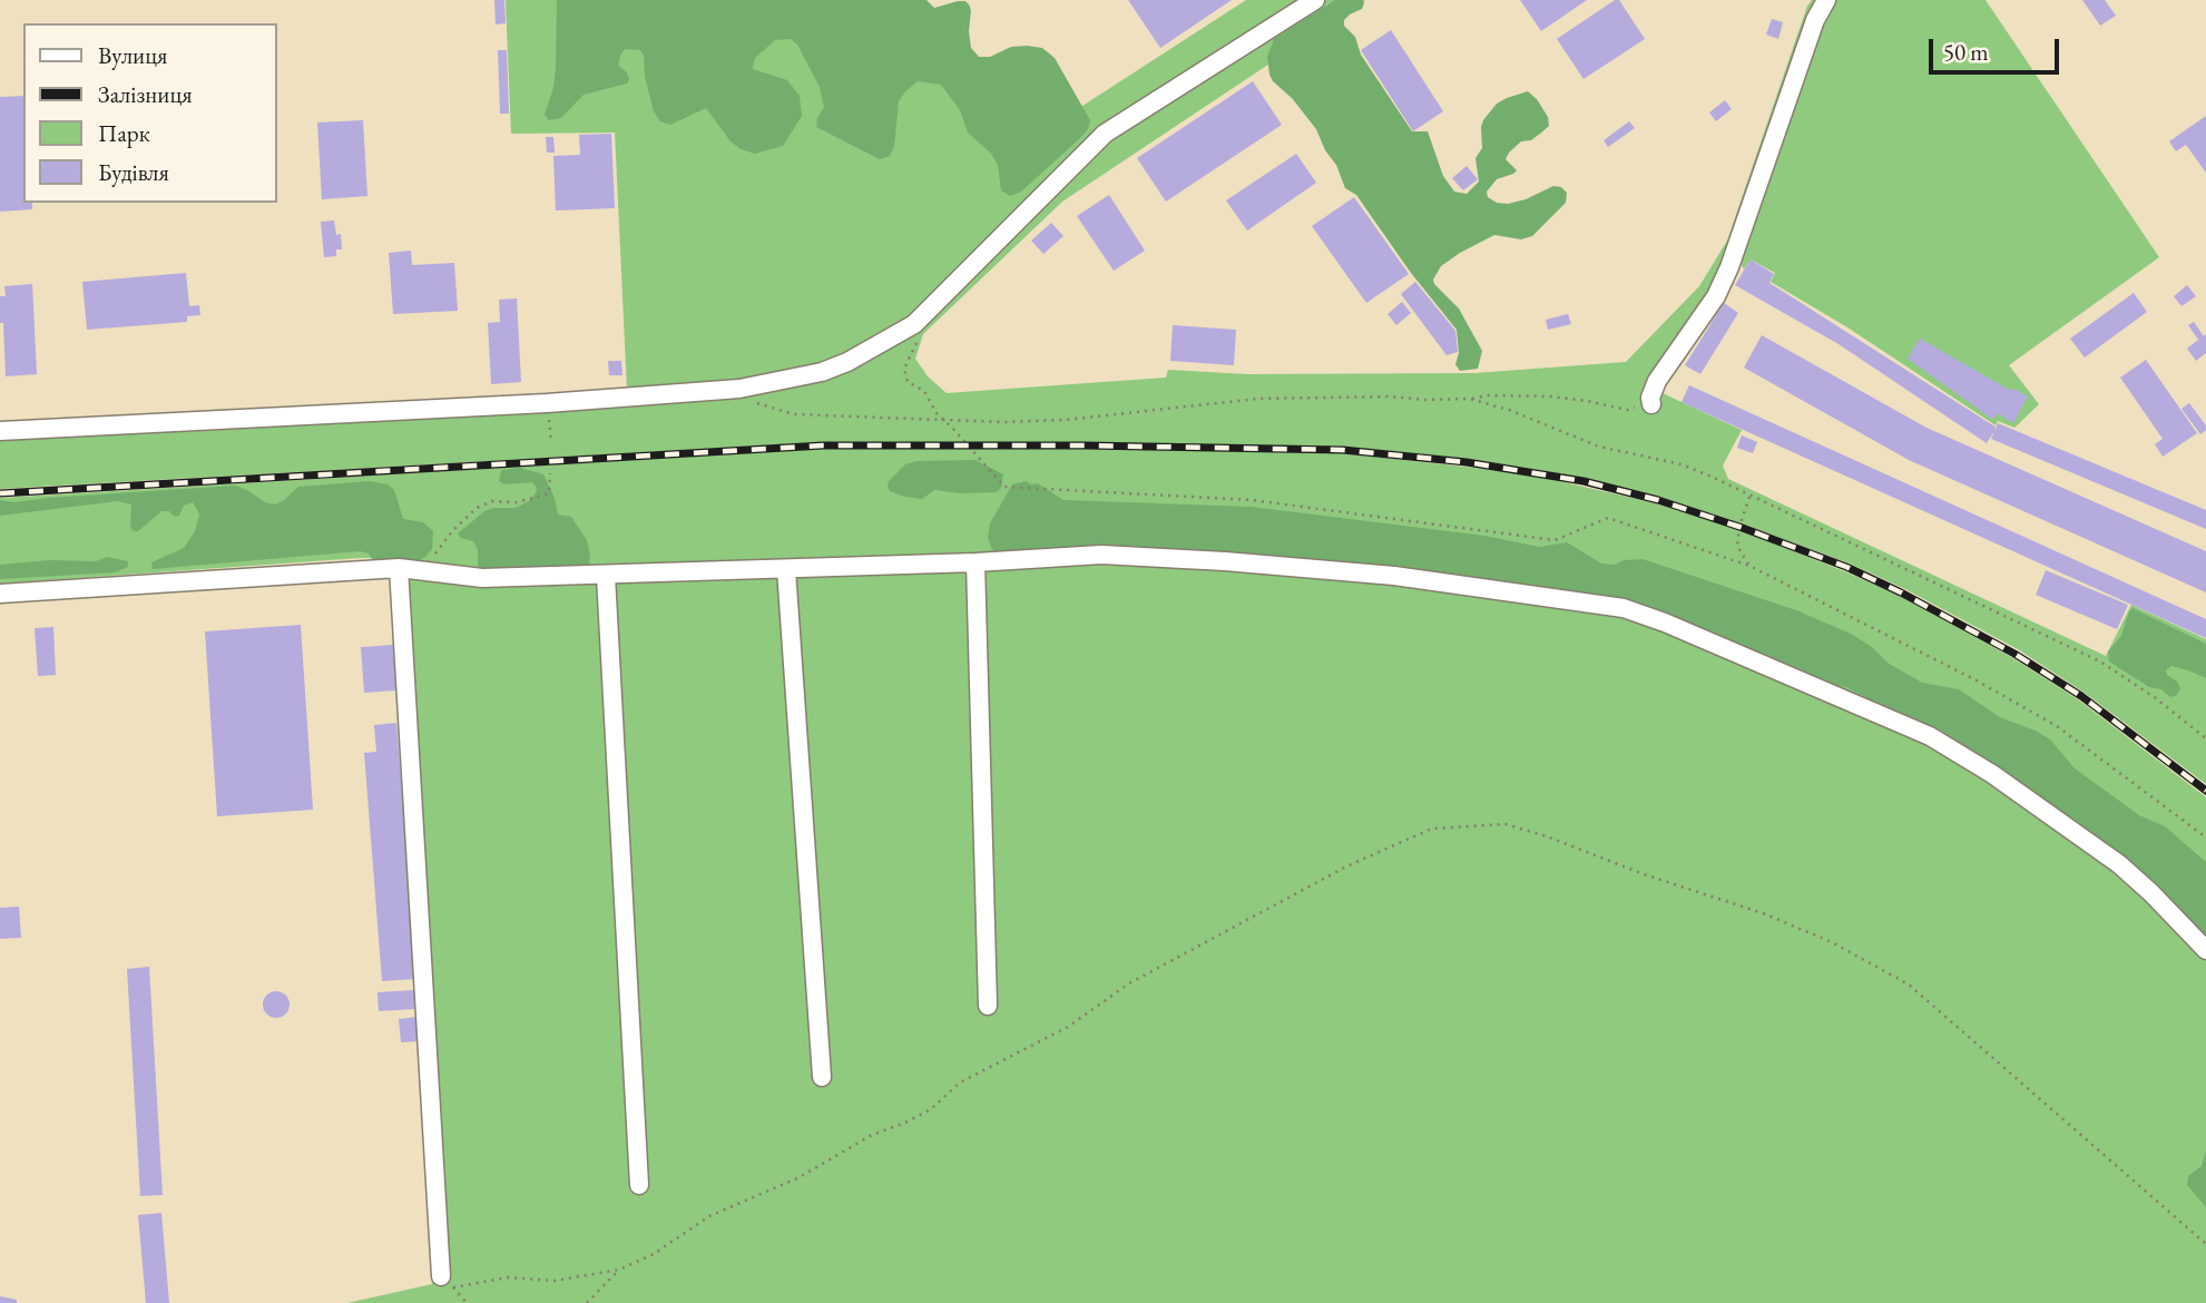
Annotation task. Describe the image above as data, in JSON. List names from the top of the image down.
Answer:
{
  "legend": [
    "Вулиця",
    "Залізниця",
    "Парк",
    "Будівля"
  ],
  "scale_bar": "50 m"
}
